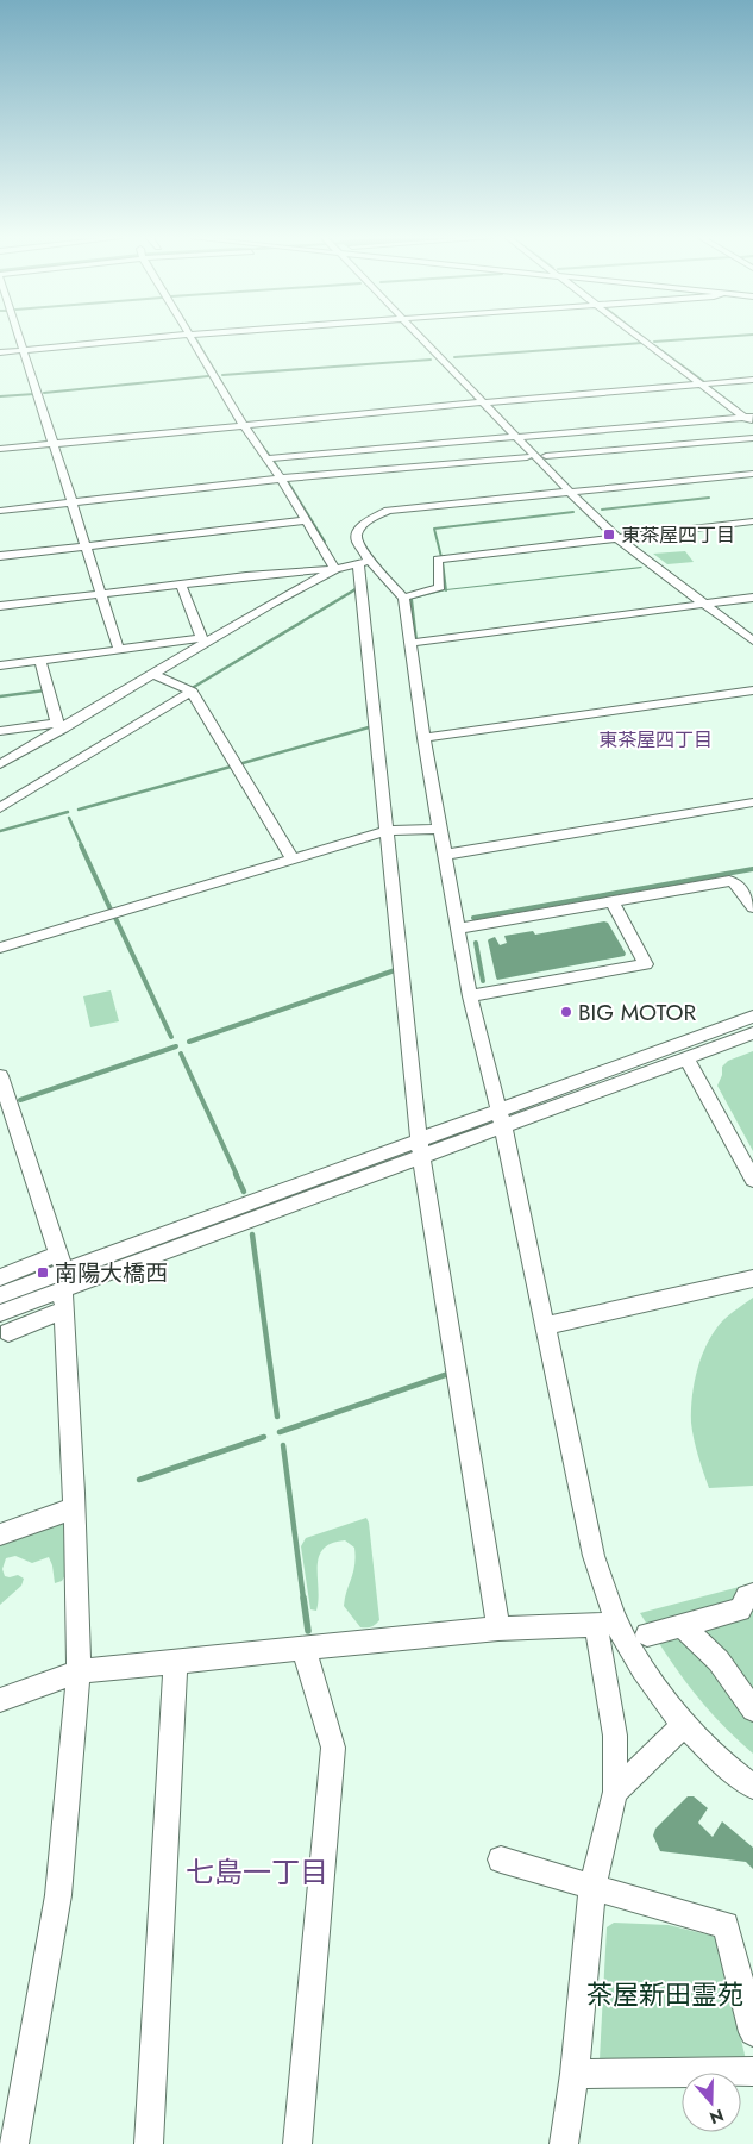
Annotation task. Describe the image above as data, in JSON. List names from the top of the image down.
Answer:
{
  "districts": ["東茶屋四丁目", "七島一丁目"],
  "parks": ["茶屋新田霊苑"],
  "places": {
    "transit": ["東茶屋四丁目", "南陽大橋西"],
    "other": ["BIG MOTOR"]
  },
  "north": "bottom"
}
